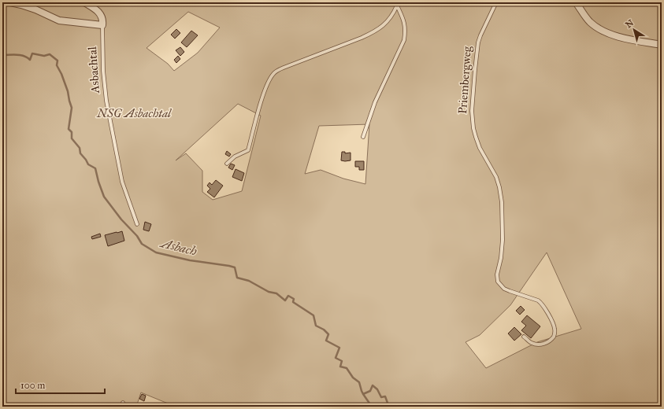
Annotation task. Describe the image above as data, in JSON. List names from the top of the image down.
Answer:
{
  "streets": {
    "lane": ["Asbachtal", "Priembergweg"]
  },
  "water": ["Asbach"],
  "parks": ["NSG Asbachtal"],
  "scale_bar": "100 m",
  "north": "top left"
}
